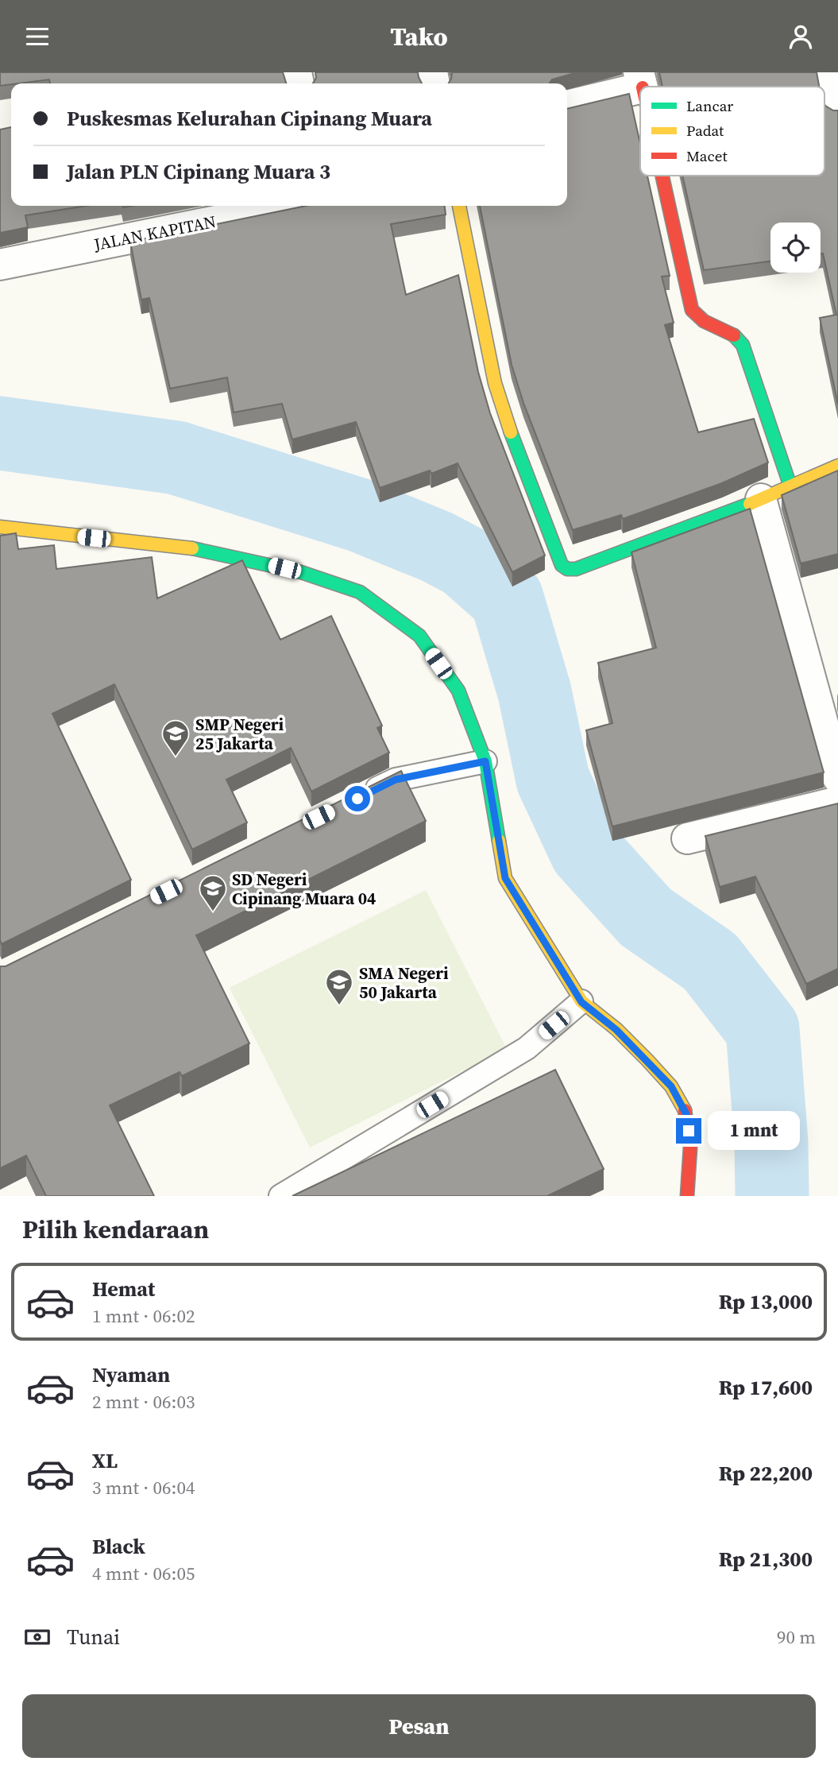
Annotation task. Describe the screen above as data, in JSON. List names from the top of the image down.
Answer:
{
  "streets": {
    "street": ["JALAN KAPITAN"]
  },
  "places": {
    "school or university": ["SMP Negeri 25 Jakarta", "SD Negeri Cipinang Muara 04", "SMA Negeri 50 Jakarta"]
  },
  "legend": ["Lancar", "Padat", "Macet"],
  "page": {
    "header": "Tako",
    "banner": ["Puskesmas Kelurahan Cipinang Muara", "Jalan PLN Cipinang Muara 3"],
    "bubble": "1 mnt",
    "heading": "Pilih kendaraan",
    "list": [
      {
        "name": "Hemat",
        "note": "1 mnt · 06:02",
        "value": "Rp 13,000"
      },
      {
        "name": "Nyaman",
        "note": "2 mnt · 06:03",
        "value": "Rp 17,600"
      },
      {
        "name": "XL",
        "note": "3 mnt · 06:04",
        "value": "Rp 22,200"
      },
      {
        "name": "Black",
        "note": "4 mnt · 06:05",
        "value": "Rp 21,300"
      }
    ],
    "pay": ["Tunai", "90 m"],
    "buttons": "Pesan"
  }
}
